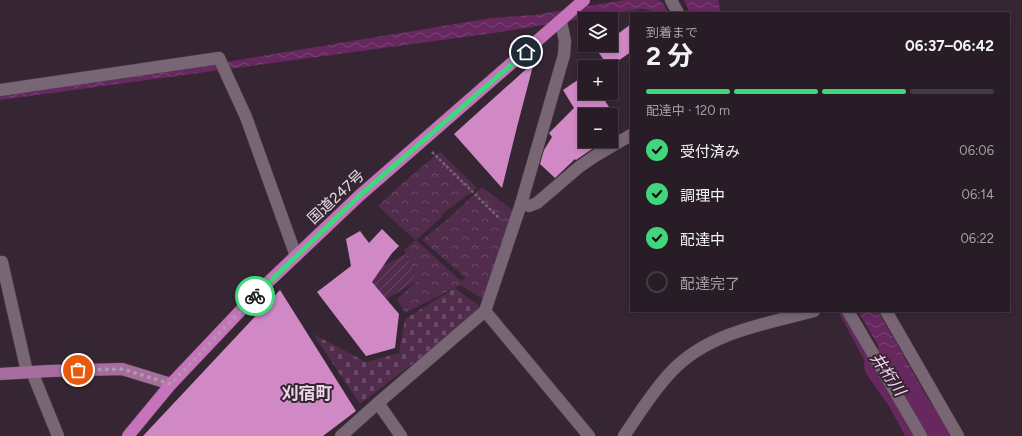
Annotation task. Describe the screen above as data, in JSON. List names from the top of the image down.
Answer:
{
  "streets": {
    "highway": ["国道247号"]
  },
  "districts": ["刈宿町"],
  "water": ["井桁川"],
  "page": {
    "map_buttons": ["+", "−"],
    "heading": ["2 分", "到着まで", "06:37–06:42"],
    "bar": "配達中 · 120 m",
    "list": [
      ["受付済み", "06:06"],
      ["調理中", "06:14"],
      ["配達中", "06:22"],
      "配達完了"
    ]
  }
}
